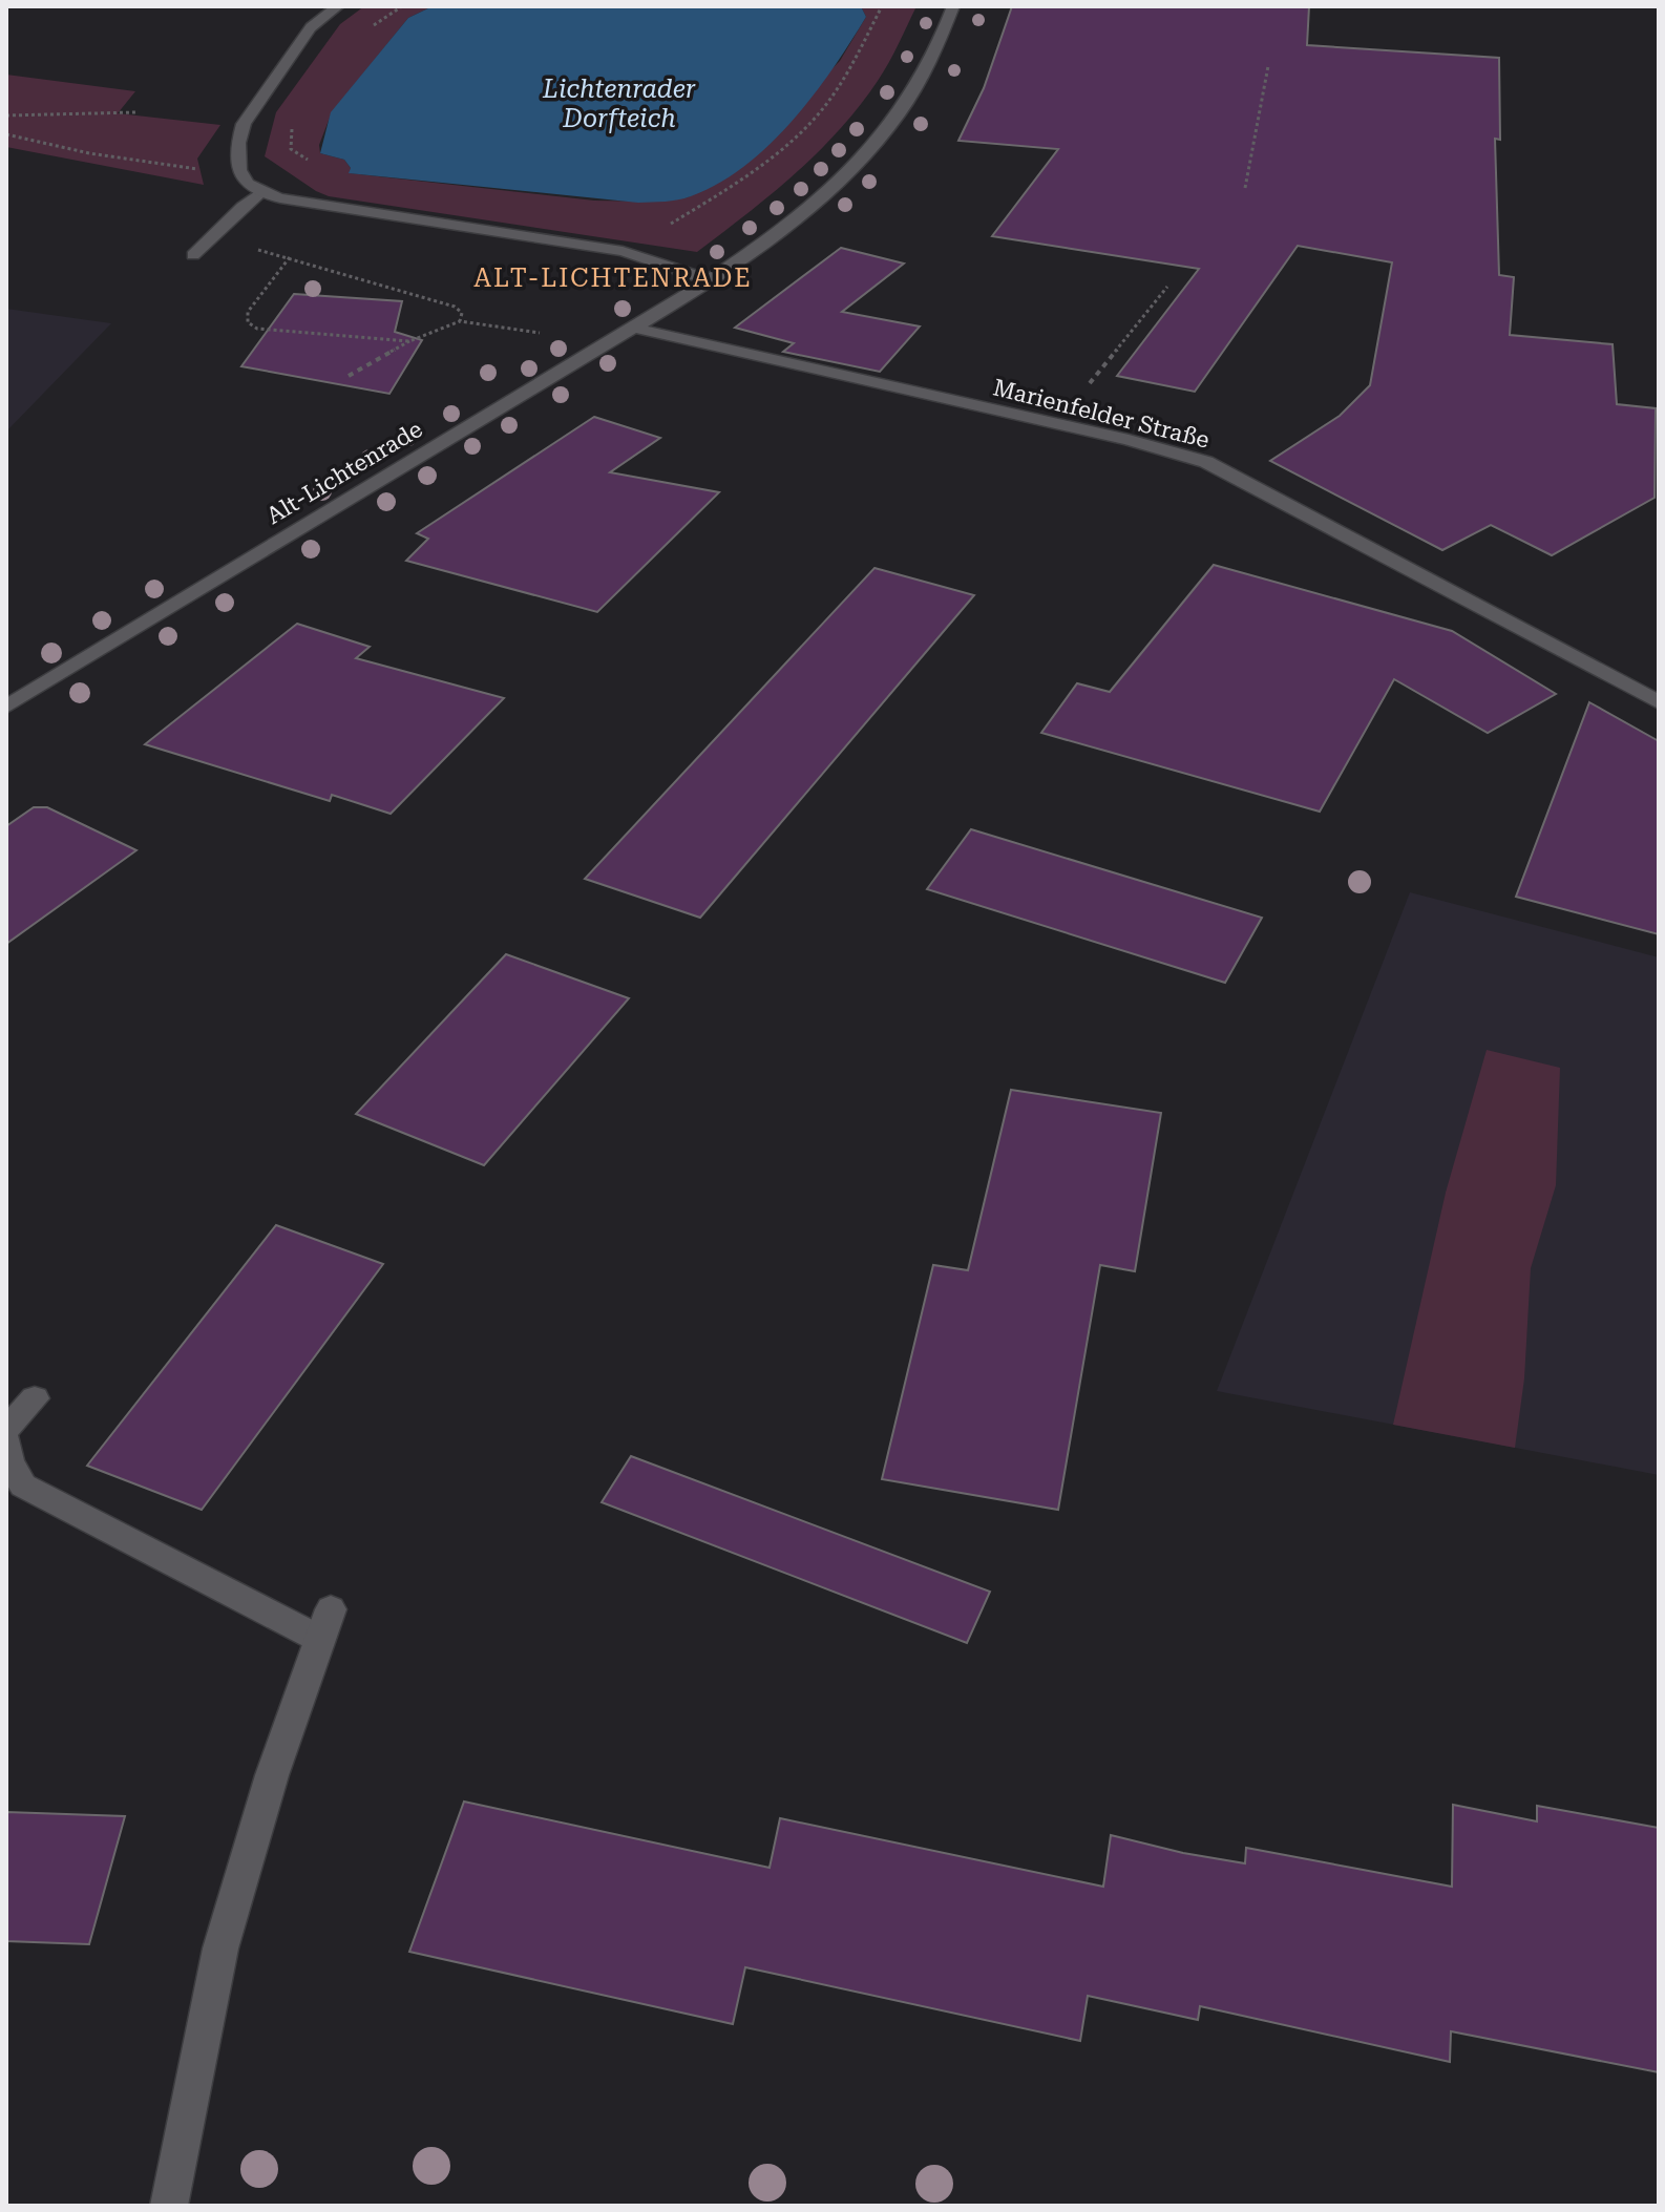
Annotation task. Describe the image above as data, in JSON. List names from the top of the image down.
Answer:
{
  "streets": {
    "street": ["Marienfelder Straße", "Alt-Lichtenrade"]
  },
  "crossings": [
    ["Marienfelder Straße", "Alt-Lichtenrade"]
  ],
  "districts": ["ALT-LICHTENRADE"],
  "water": ["Lichtenrader Dorfteich"]
}
